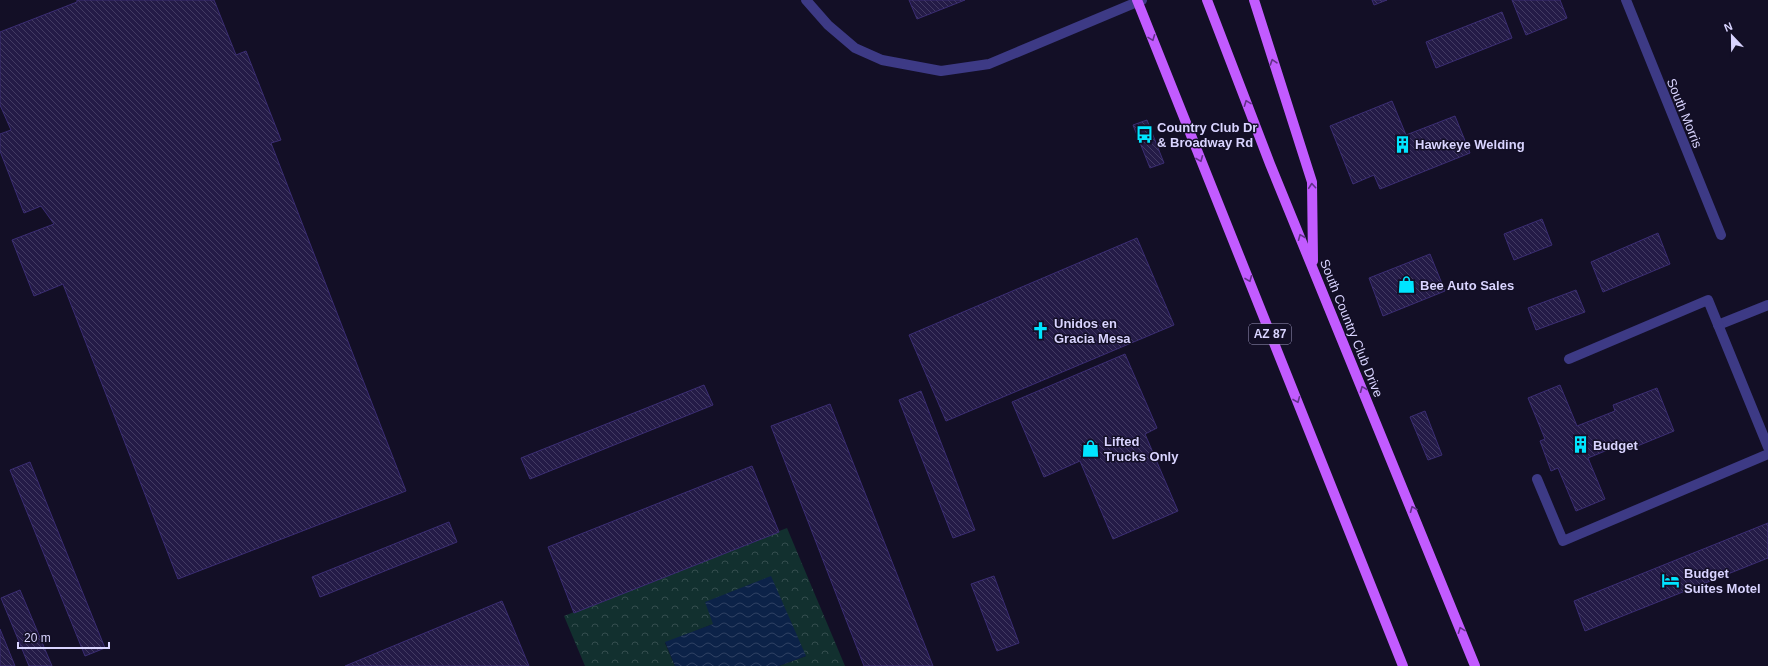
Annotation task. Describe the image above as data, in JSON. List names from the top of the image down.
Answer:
{
  "streets": {
    "main road": ["South Country Club Drive", "AZ 87"],
    "street": ["South Morris"]
  },
  "places": {
    "bus stop": ["Country Club Dr & Broadway Rd"],
    "building": ["Hawkeye Welding", "Budget"],
    "shop": ["Bee Auto Sales", "Lifted Trucks Only"],
    "church": ["Unidos en Gracia Mesa"],
    "hotel": ["Budget Suites Motel"]
  },
  "scale_bar": "20 m",
  "north": "top"
}
